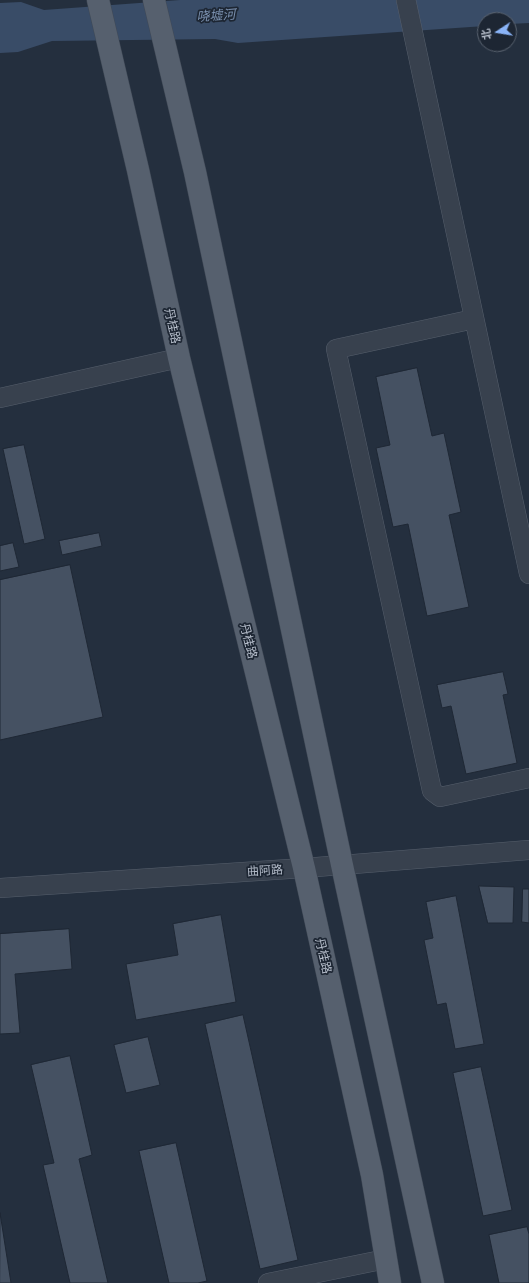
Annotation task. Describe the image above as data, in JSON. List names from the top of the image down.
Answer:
{
  "streets": {
    "main road": ["丹桂路"],
    "street": ["曲阿路"]
  },
  "crossings": [
    ["丹桂路", "曲阿路"]
  ],
  "water": ["哓墟河"],
  "north": "left"
}
